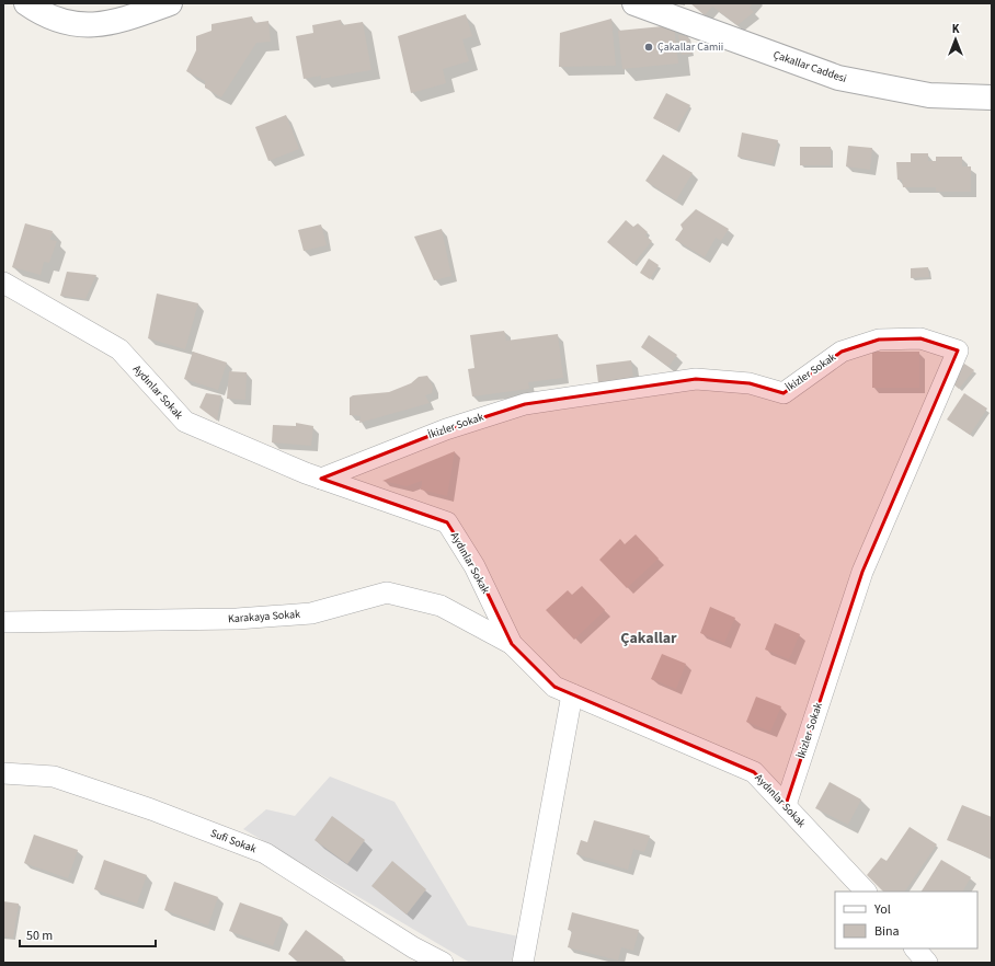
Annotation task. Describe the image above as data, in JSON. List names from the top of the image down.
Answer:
{
  "streets": {
    "street": [
      "Çakallar Caddesi",
      "İkizler Sokak",
      "Aydınlar Sokak",
      "Karakaya Sokak",
      "Sufi Sokak"
    ]
  },
  "crossings": [
    ["İkizler Sokak", "Aydınlar Sokak"],
    ["Aydınlar Sokak", "Karakaya Sokak"]
  ],
  "districts": ["Çakallar"],
  "places": ["Çakallar Camii"],
  "legend": ["Yol", "Bina"],
  "scale_bar": "50 m",
  "north": "top"
}
